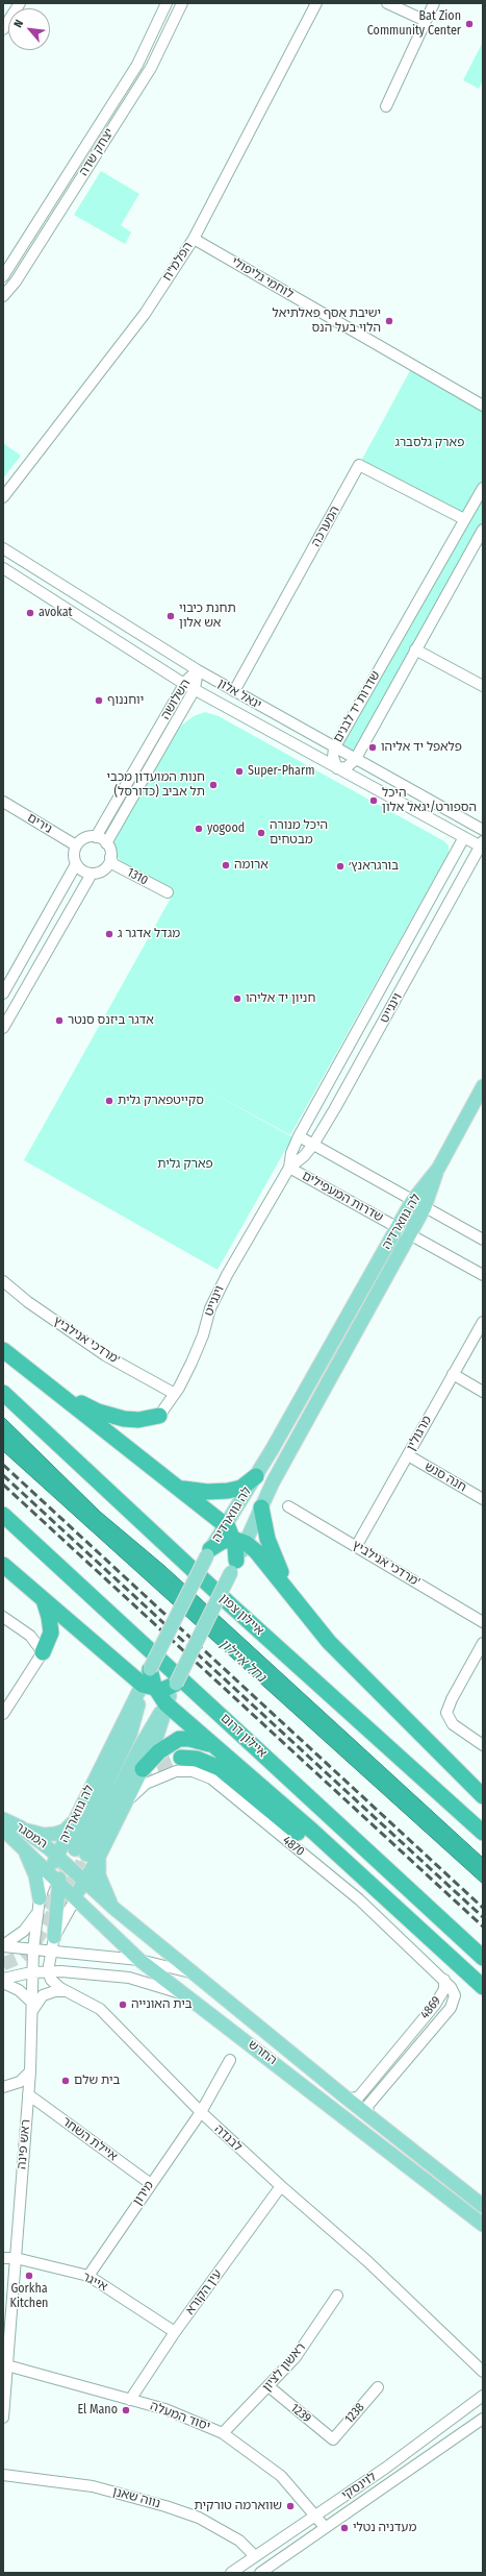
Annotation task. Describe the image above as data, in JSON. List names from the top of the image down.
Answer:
{
  "streets": {
    "highway": ["איילון צפון", "איילון דרום"],
    "main road": ["לה גווארדיה", "המסגר", "החרש"],
    "street": [
      "יצחק שדה",
      "הפלמ\"ח",
      "לוחמי גליפולי",
      "המערכה",
      "יגאל אלון",
      "השלושה",
      "שדרות יד לבנים",
      "נירים",
      "1310",
      "וינגייט",
      "שדרות המעפילים",
      "מרדכי אנילביץ'",
      "מרגולין",
      "חנה סנש",
      "4870",
      "4869",
      "לבנדה",
      "איילת השחר",
      "ראש פינה",
      "מירון",
      "אייגר",
      "עין הקורא",
      "ראשון לציון",
      "1239",
      "1238",
      "יסוד המעלה",
      "לוינסקי",
      "נווה שאנן"
    ]
  },
  "crossings": [
    ["הפלמ\"ח", "לוחמי גליפולי"],
    ["המערכה", "יגאל אלון"],
    ["המערכה", "שדרות יד לבנים"],
    ["יגאל אלון", "השלושה"],
    ["יגאל אלון", "שדרות יד לבנים"],
    ["יגאל אלון", "וינגייט"],
    ["השלושה", "נירים"],
    ["השלושה", "1310"],
    ["נירים", "1310"],
    ["וינגייט", "שדרות המעפילים"],
    ["וינגייט", "מרדכי אנילביץ'"],
    ["שדרות המעפילים", "לה גווארדיה"],
    ["לה גווארדיה", "המסגר"],
    ["לה גווארדיה", "החרש"],
    ["לה גווארדיה", "ראש פינה"],
    ["מרדכי אנילביץ'", "מרגולין"],
    ["מרגולין", "חנה סנש"],
    ["המסגר", "החרש"],
    ["המסגר", "ראש פינה"],
    ["4870", "4869"],
    ["4869", "החרש"],
    ["החרש", "ראש פינה"],
    ["לבנדה", "מירון"],
    ["לבנדה", "עין הקורא"],
    ["איילת השחר", "ראש פינה"],
    ["איילת השחר", "מירון"],
    ["ראש פינה", "אייגר"],
    ["ראש פינה", "יסוד המעלה"],
    ["מירון", "אייגר"],
    ["אייגר", "עין הקורא"],
    ["עין הקורא", "יסוד המעלה"],
    ["ראשון לציון", "1239"],
    ["ראשון לציון", "יסוד המעלה"],
    ["1239", "1238"],
    ["יסוד המעלה", "לוינסקי"],
    ["לוינסקי", "נווה שאנן"]
  ],
  "water": ["נחל איילון"],
  "parks": ["פארק גלסברג", "פארק גלית"],
  "places": [
    "Bat Zion Community Center",
    "ישיבת אסף פאלתיאל הלוי בעל הנס",
    "avokat",
    "תחנת כיבוי אש אלון",
    "יוחננוף",
    "פלאפל יד אליהו",
    "Super-Pharm",
    "חנות המועדון מכבי תל אביב (כדורסל)",
    "היכל הספורט/יגאל אלון",
    "yogood",
    "היכל מנורה מבטחים",
    "ארומה",
    "בורגראנץ׳",
    "מגדל אדגר ג",
    "חניון יד אליהו",
    "אדגר ביזנס סנטר",
    "סקייטפארק גלית",
    "בית האונייה",
    "בית שלם",
    "Gorkha Kitchen",
    "El Mano",
    "שווארמה טורקית",
    "מעדניה נטלי"
  ],
  "north": "top left"
}
